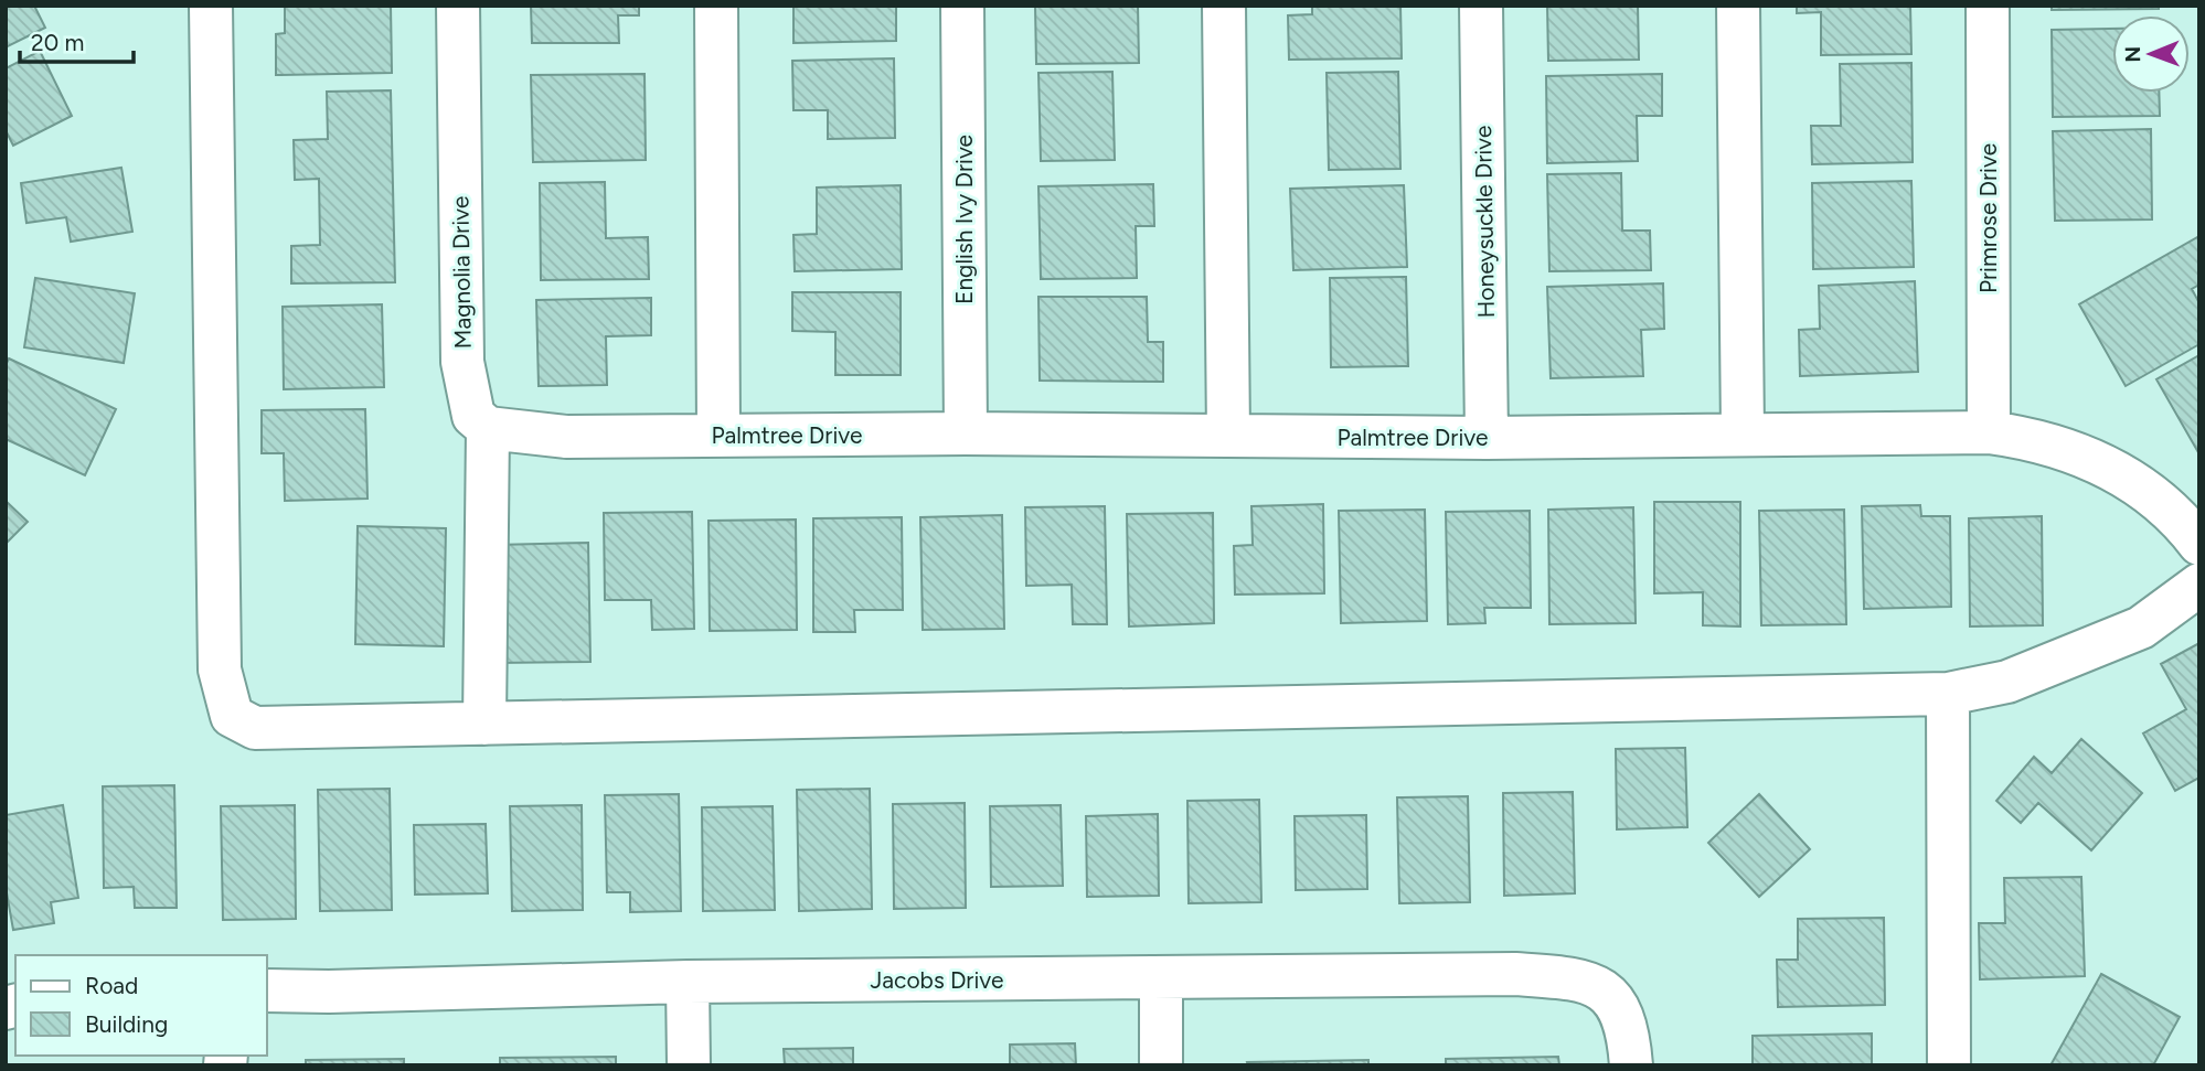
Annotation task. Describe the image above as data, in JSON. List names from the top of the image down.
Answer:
{
  "streets": {
    "street": [
      "Primrose Drive",
      "English Ivy Drive",
      "Honeysuckle Drive",
      "Magnolia Drive",
      "Palmtree Drive",
      "Jacobs Drive"
    ]
  },
  "crossings": [
    ["Primrose Drive", "Palmtree Drive"],
    ["English Ivy Drive", "Palmtree Drive"],
    ["Honeysuckle Drive", "Palmtree Drive"],
    ["Magnolia Drive", "Palmtree Drive"]
  ],
  "legend": ["Road", "Building"],
  "scale_bar": "20 m",
  "north": "left"
}
